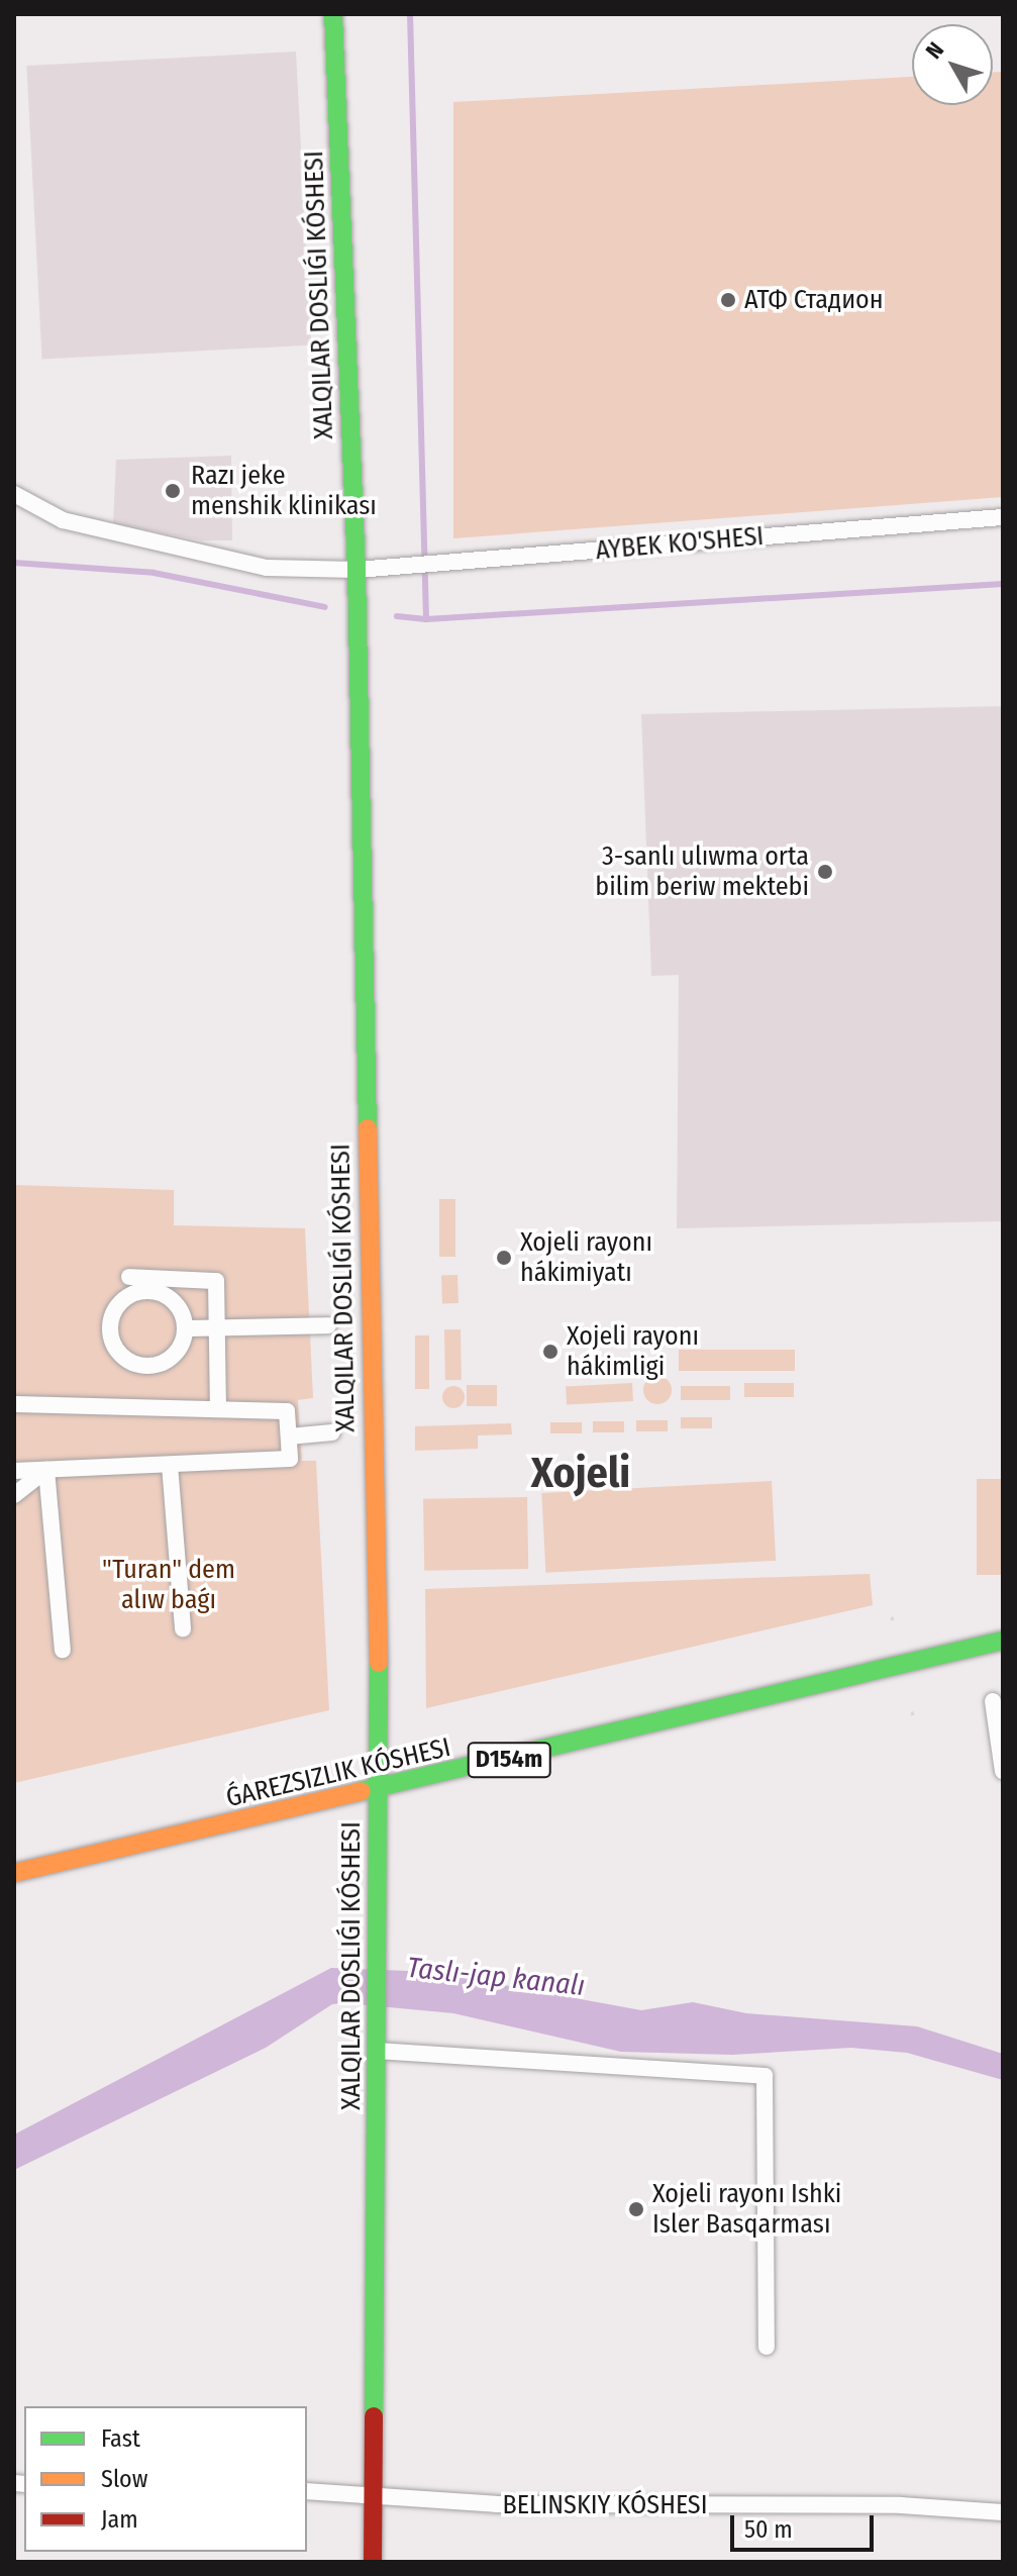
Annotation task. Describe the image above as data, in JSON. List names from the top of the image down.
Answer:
{
  "streets": {
    "street": [
      "AYBEK KO'SHESI",
      "D154m",
      "ǴAREZSIZLIK KÓSHESI",
      "BELINSKIY KÓSHESI"
    ]
  },
  "districts": ["Xojeli"],
  "water": ["Taslı-jap kanalı"],
  "parks": ["\"Turan\" dem alıw baǵı"],
  "places": [
    "АТФ Стадион",
    "Razı jeke menshik klinikası",
    "3-sanlı ulıwma orta bilim beriw mektebi",
    "Xojeli rayonı hákimiyatı",
    "Xojeli rayonı hákimligi",
    "Xojeli rayonı Ishki Isler Basqarması"
  ],
  "legend": ["Fast", "Slow", "Jam"],
  "scale_bar": "50 m",
  "north": "top left"
}
